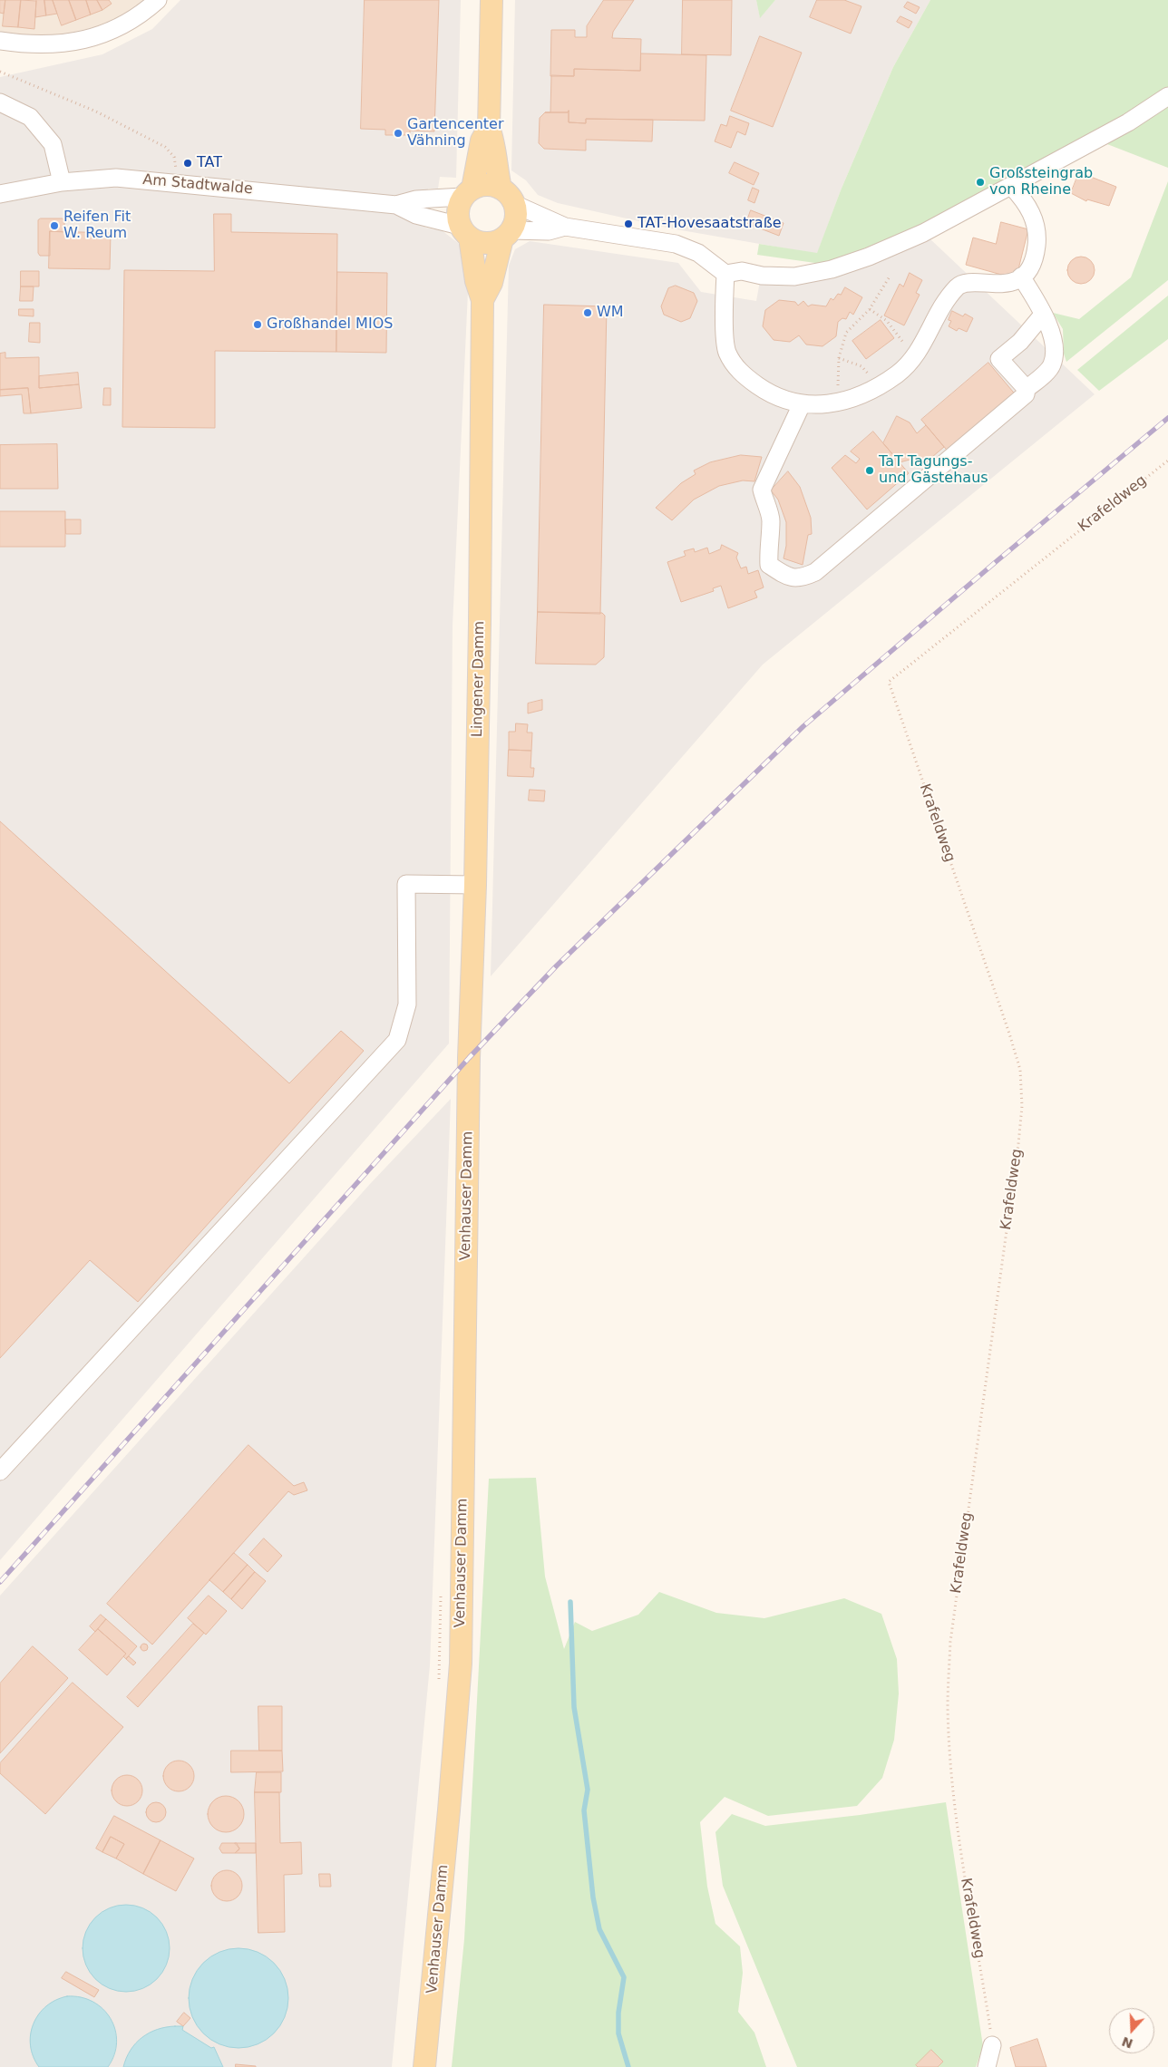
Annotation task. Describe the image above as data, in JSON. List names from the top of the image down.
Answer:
{
  "streets": {
    "main road": ["Lingener Damm", "Venhauser Damm"],
    "street": ["Am Stadtwalde"],
    "path": ["Krafeldweg"]
  },
  "crossings": [
    ["Am Stadtwalde", "Lingener Damm"],
    ["Lingener Damm", "Venhauser Damm"]
  ],
  "places": [
    "Gartencenter Vähning",
    "TAT",
    "Großsteingrab von Rheine",
    "TAT-Hovesaatstraße",
    "Reifen Fit W. Reum",
    "WM",
    "Großhandel MIOS",
    "TaT Tagungs- und Gästehaus"
  ],
  "north": "bottom"
}
